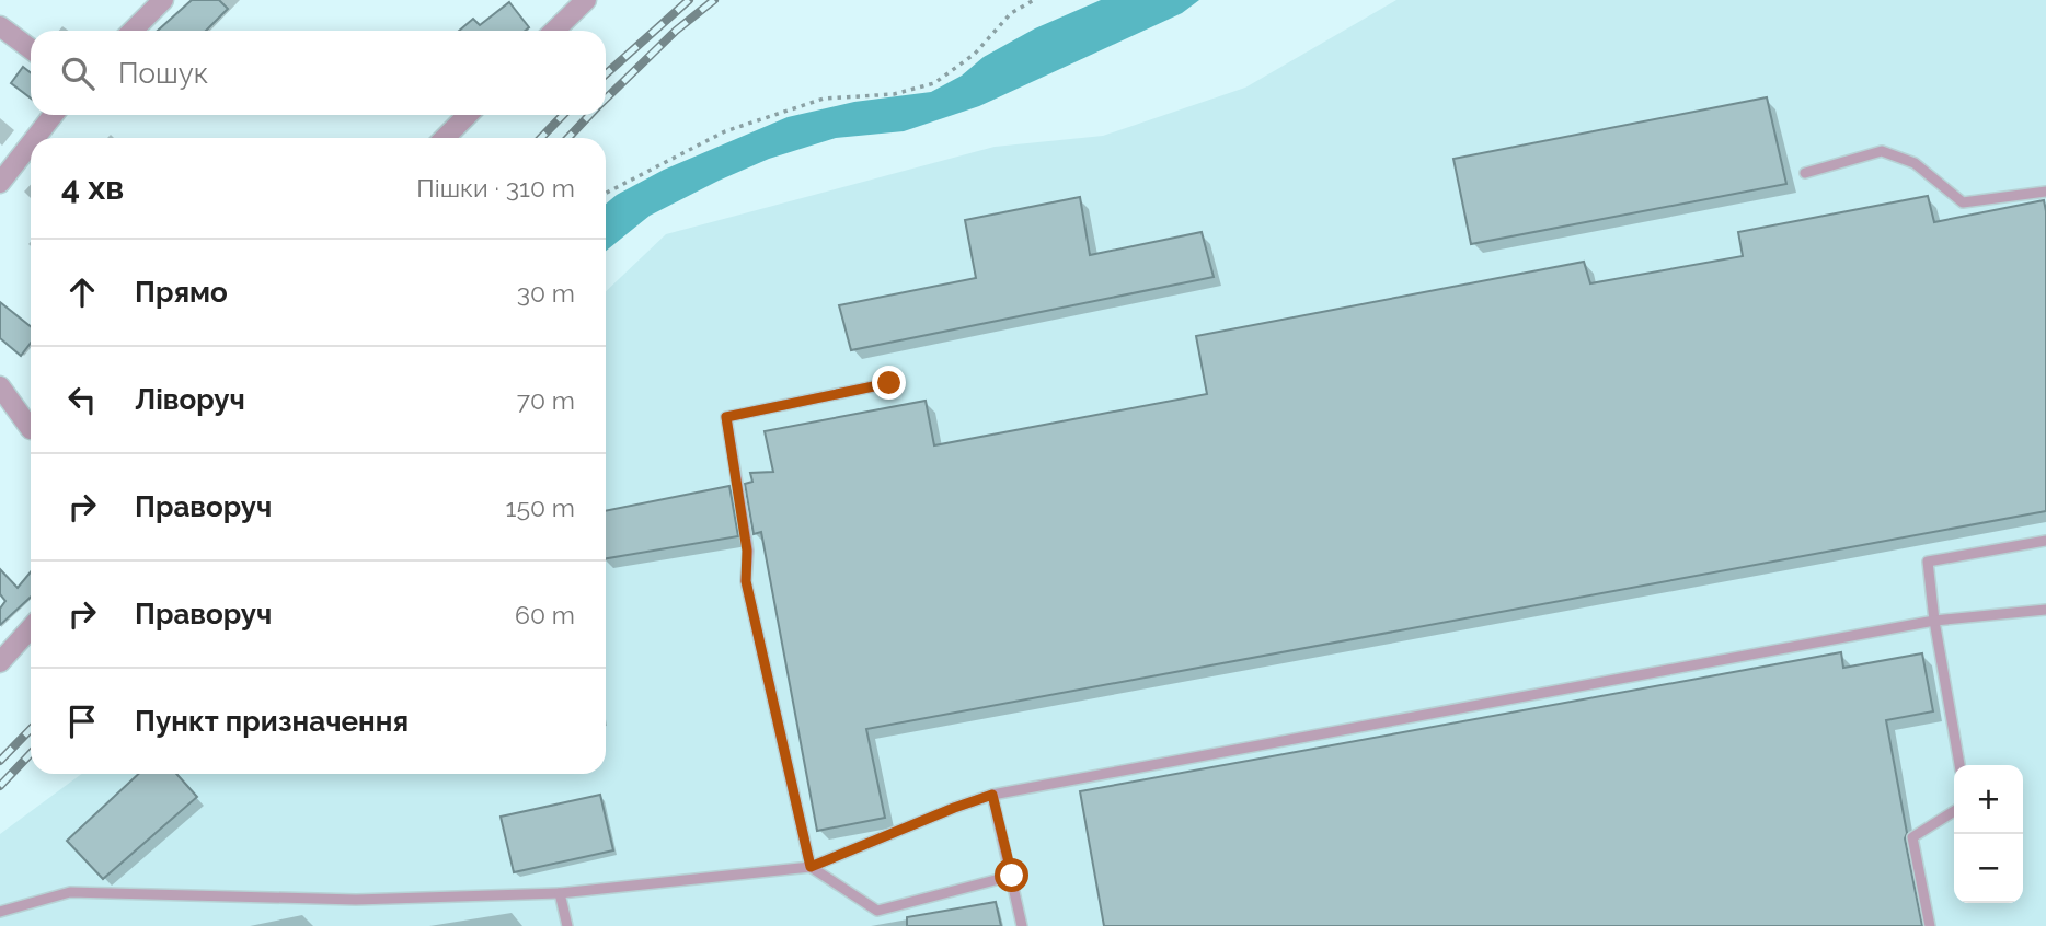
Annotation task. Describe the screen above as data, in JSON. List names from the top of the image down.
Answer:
{
  "page": {
    "search": "Пошук",
    "heading": ["4 хв", "Пішки · 310 m"],
    "list": [
      ["Прямо", "30 m"],
      ["Ліворуч", "70 m"],
      ["Праворуч", "150 m"],
      ["Праворуч", "60 m"],
      "Пункт призначення"
    ],
    "map_buttons": ["+", "−"]
  }
}
